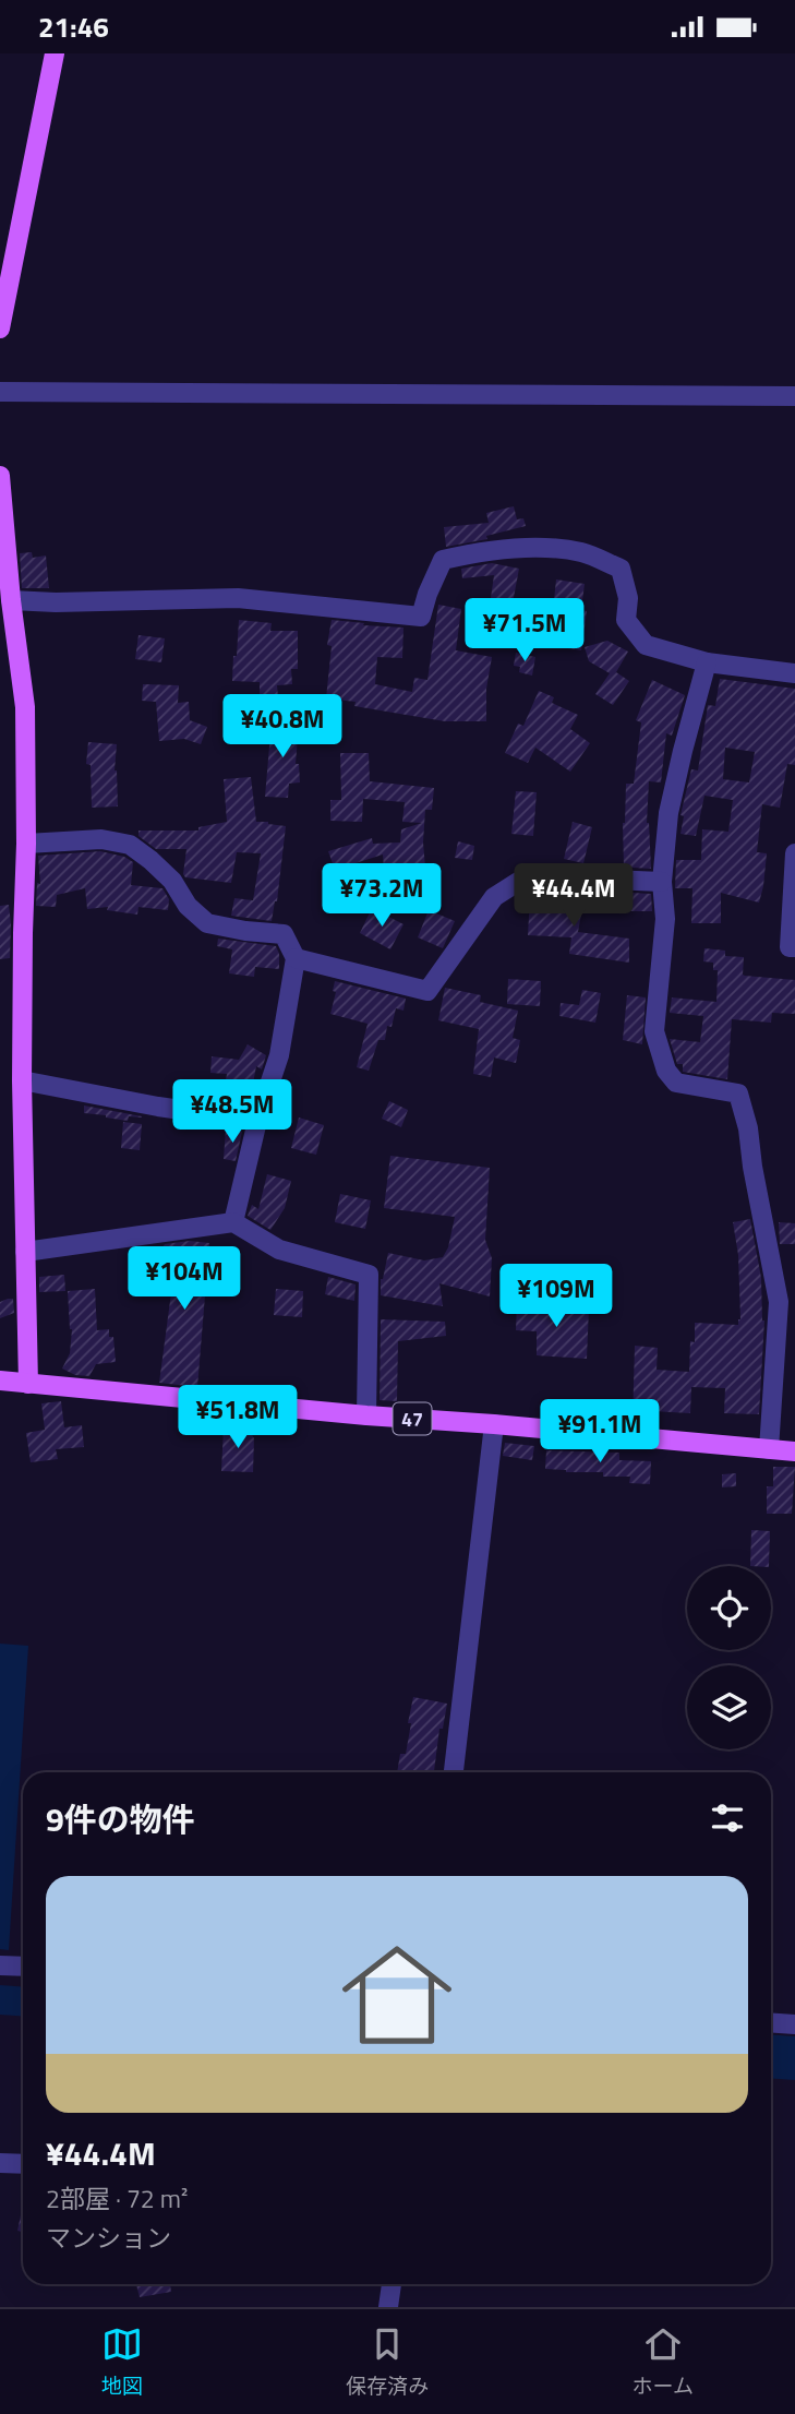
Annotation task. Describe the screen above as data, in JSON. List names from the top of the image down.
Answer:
{
  "streets": {
    "main road": ["47"]
  },
  "page": {
    "status": "21:46",
    "price": [
      "¥71.5M",
      "¥40.8M",
      "¥73.2M",
      "¥44.4M",
      "¥48.5M",
      "¥104M",
      "¥109M",
      "¥51.8M",
      "¥91.1M"
    ],
    "heading": "9件の物件",
    "list": [
      {
        "name": "¥44.4M",
        "note": "2部屋 · 72 m² · マンション"
      }
    ],
    "tabs": ["地図", "保存済み", "ホーム"]
  }
}
